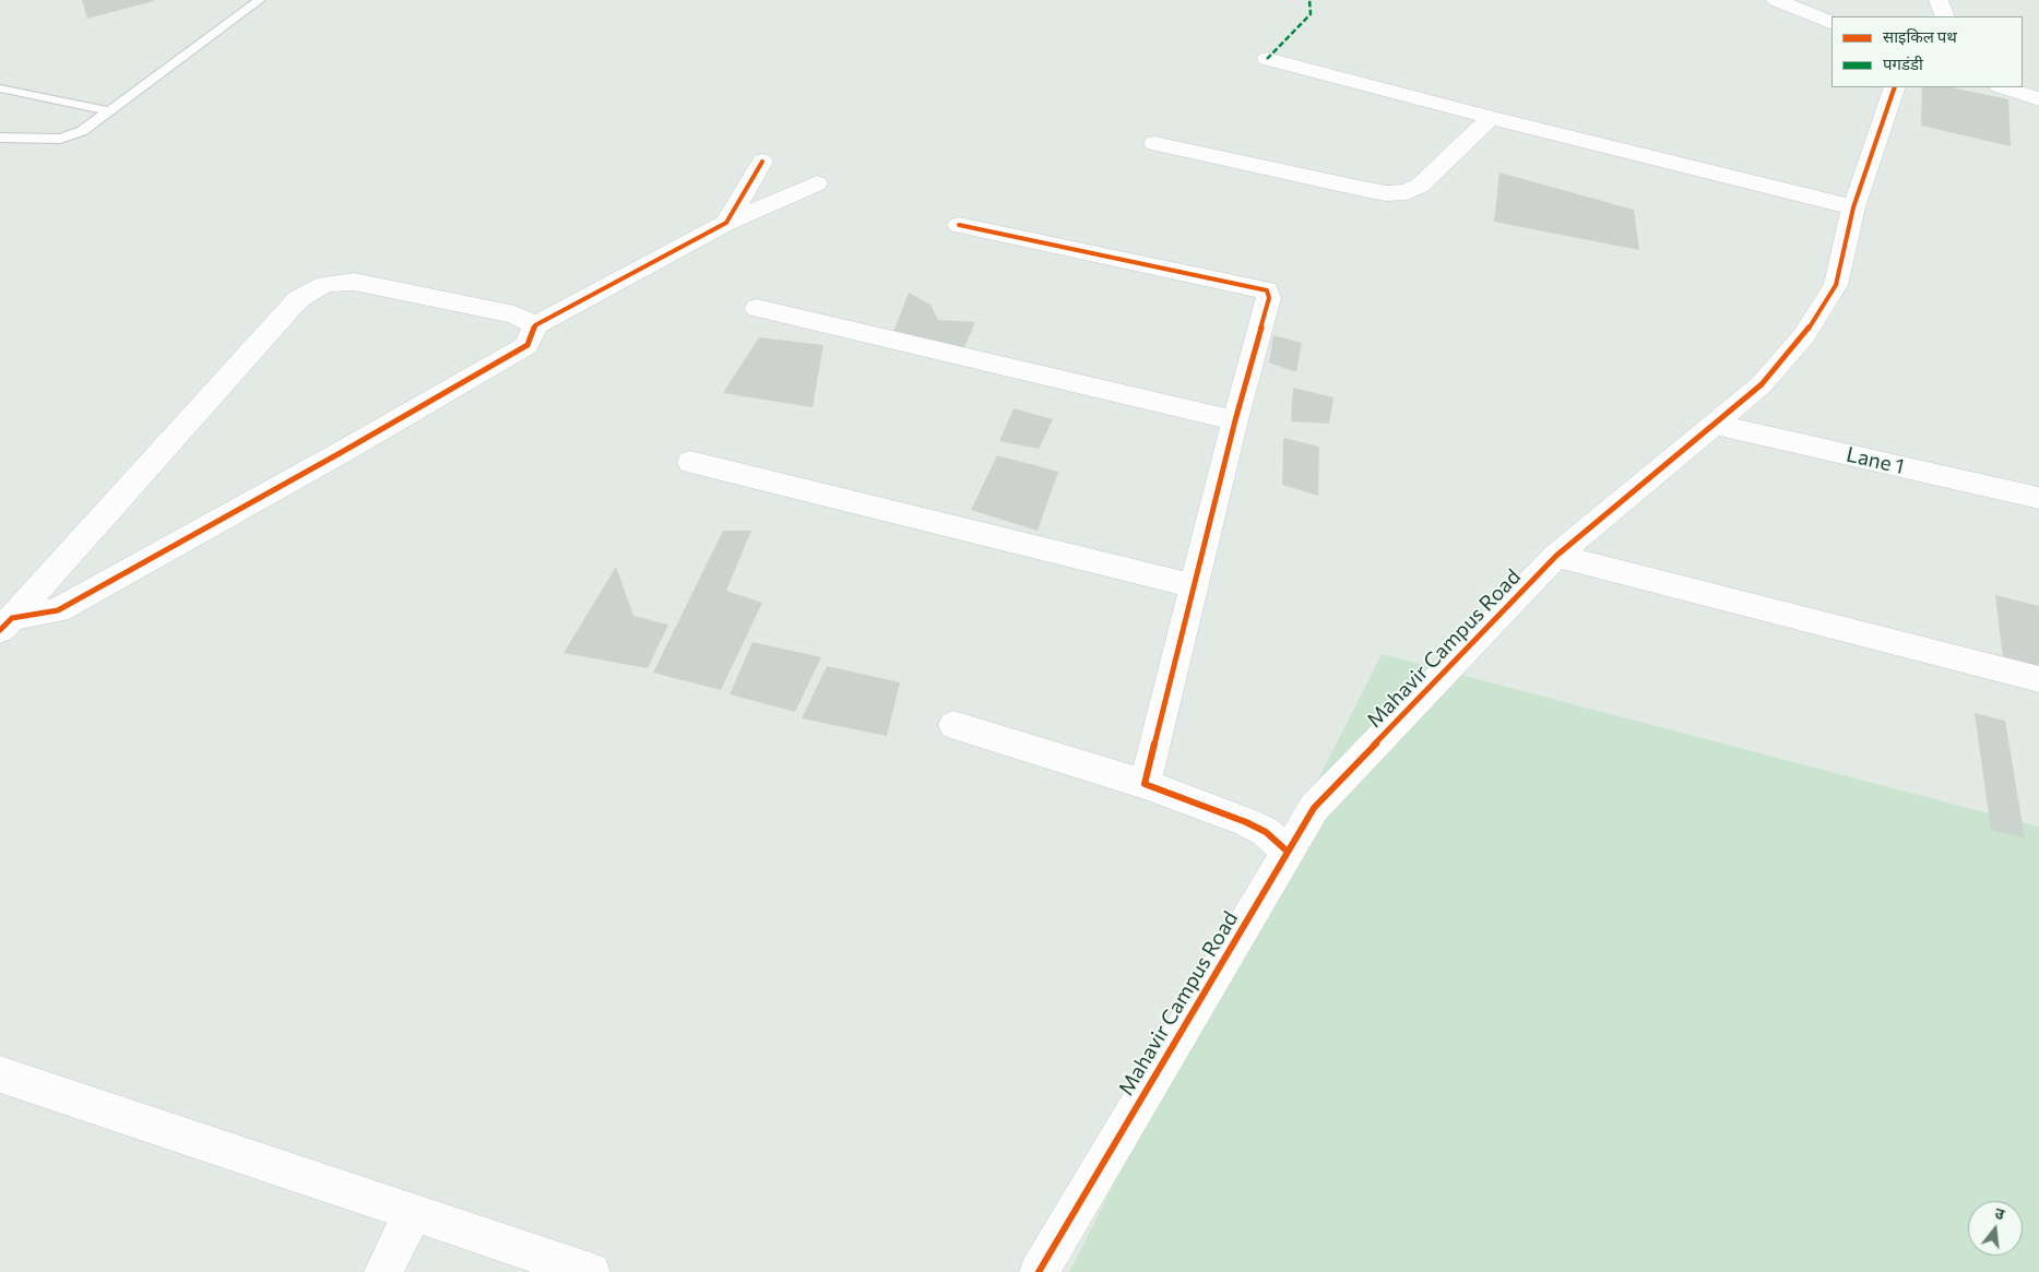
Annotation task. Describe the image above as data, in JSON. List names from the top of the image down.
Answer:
{
  "streets": {
    "street": ["Lane 1", "Mahavir Campus Road"]
  },
  "crossings": [
    ["Lane 1", "Mahavir Campus Road"]
  ],
  "legend": ["साइकिल पथ", "पगडंडी"],
  "north": "top"
}
